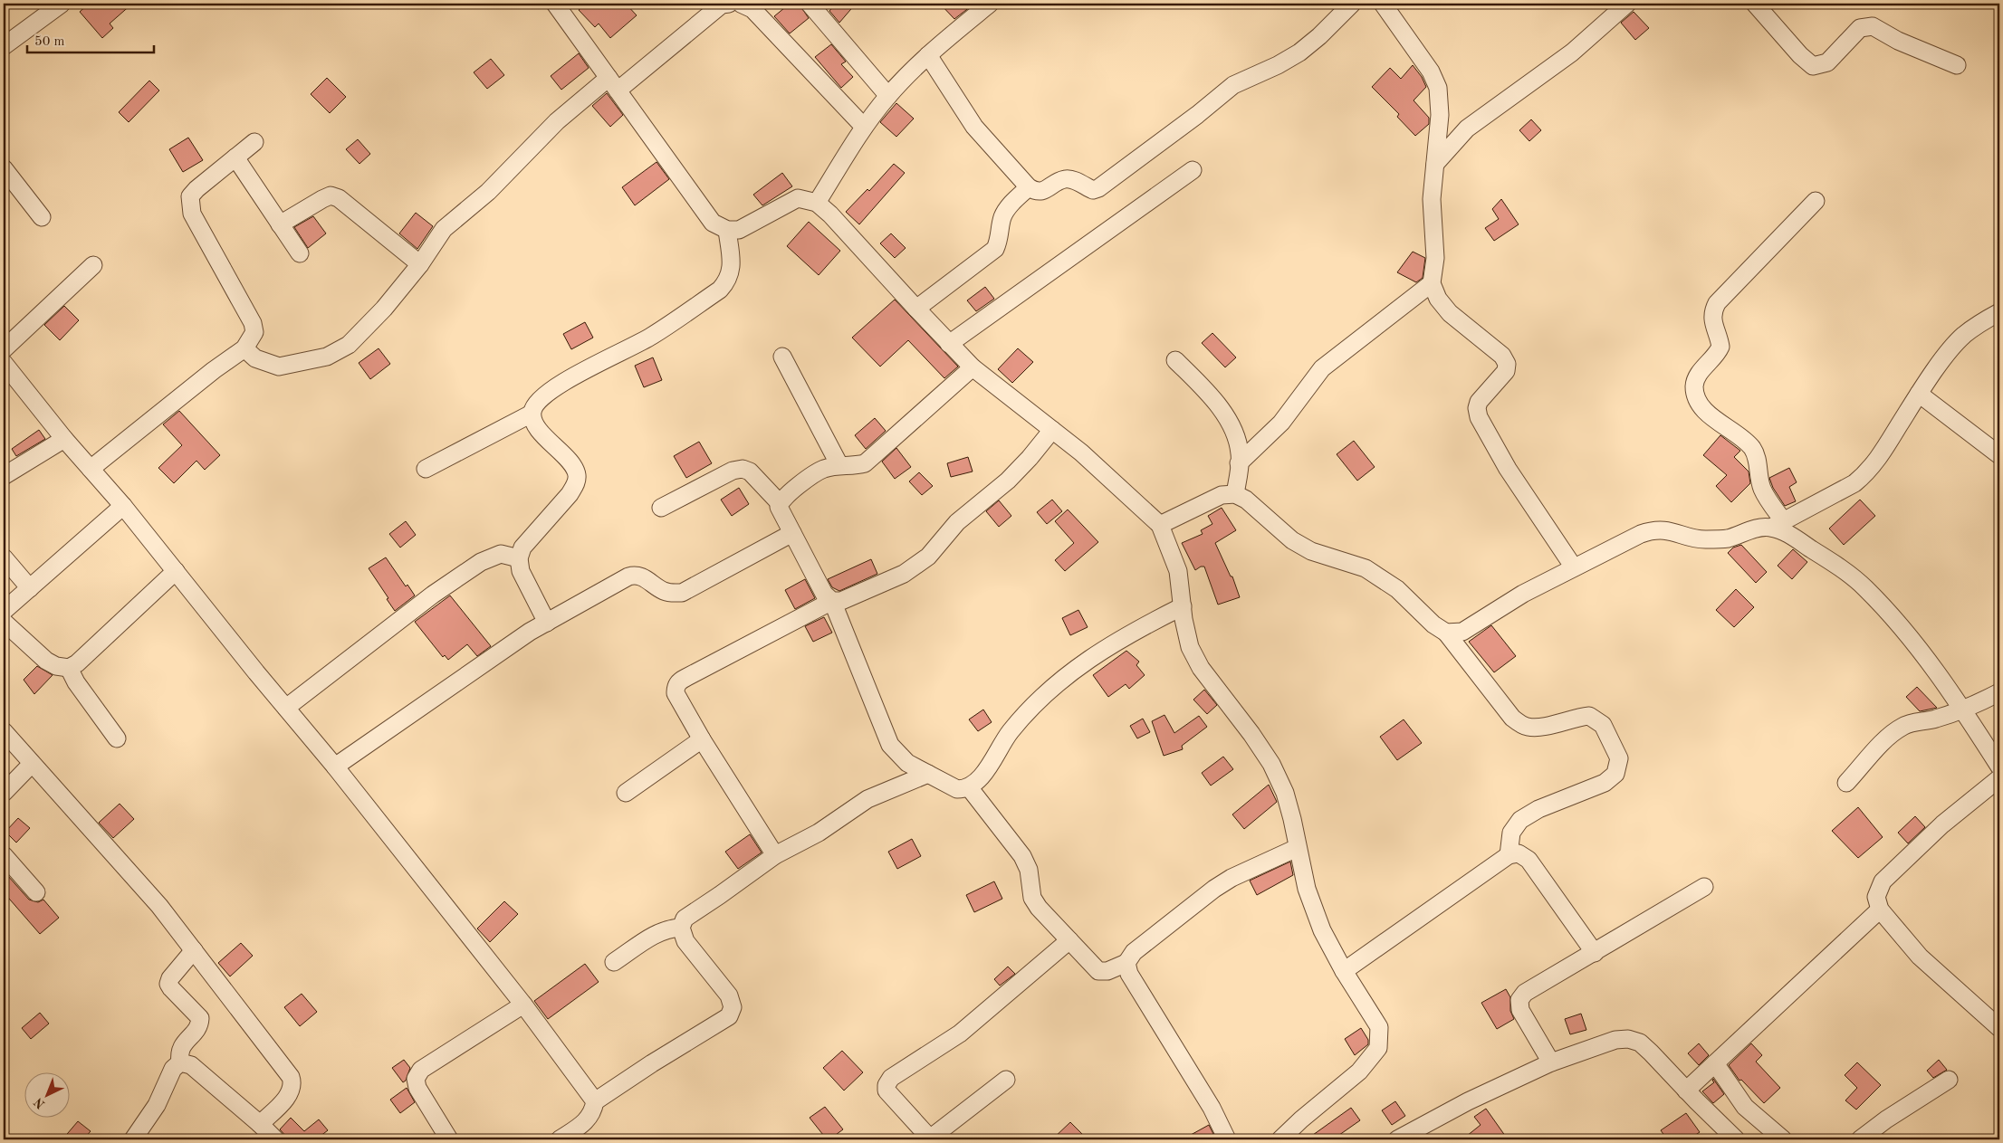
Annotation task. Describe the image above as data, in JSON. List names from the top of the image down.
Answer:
{
  "scale_bar": "50 m",
  "north": "bottom left"
}
